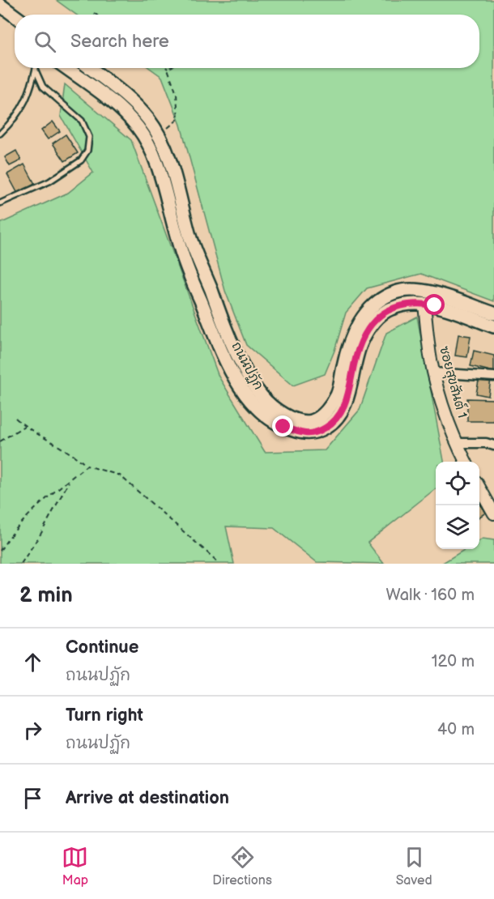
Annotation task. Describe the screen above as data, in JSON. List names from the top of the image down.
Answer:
{
  "streets": {
    "main road": ["ถนนปฏัก"],
    "street": ["ซอยสุขสันต์ 1"]
  },
  "crossings": [
    ["ถนนปฏัก", "ซอยสุขสันต์ 1"]
  ],
  "page": {
    "search": "Search here",
    "heading": ["2 min", "Walk · 160 m"],
    "list": [
      ["Continue", "ถนนปฏัก", "120 m"],
      ["Turn right", "ถนนปฏัก", "40 m"],
      "Arrive at destination"
    ],
    "nav": ["Map", "Directions", "Saved"]
  }
}
